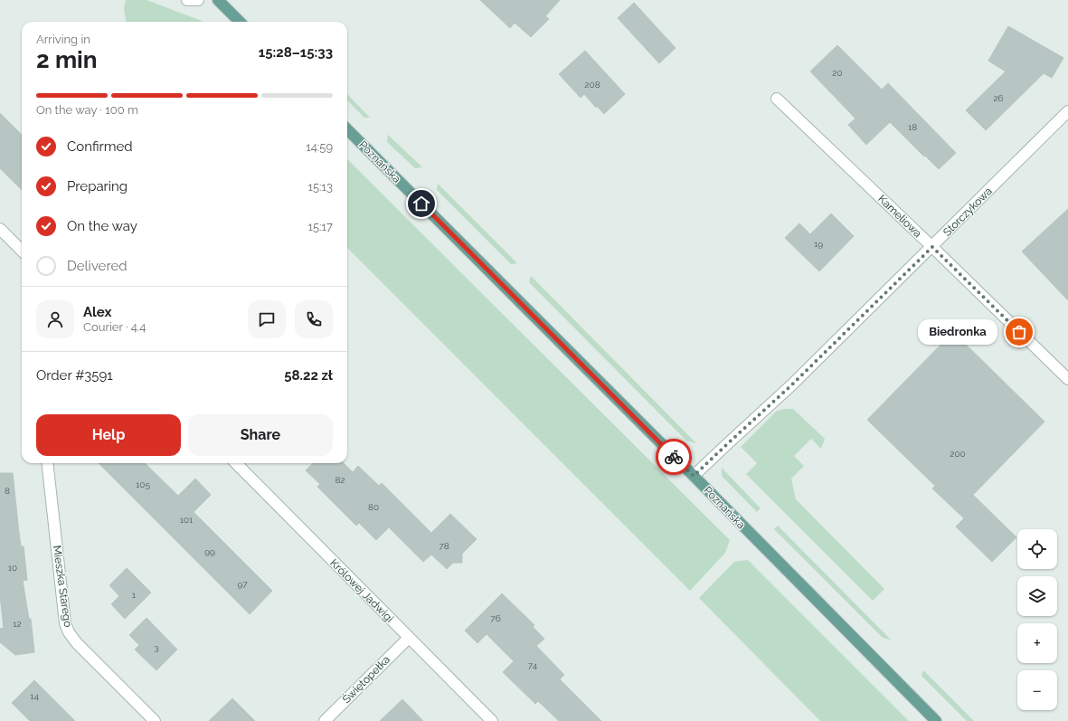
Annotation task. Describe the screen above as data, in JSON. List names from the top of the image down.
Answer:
{
  "streets": {
    "main road": ["Poznańska"],
    "street": [
      "Storczykowa",
      "Kameliowa",
      "Mieszka Starego",
      "Królowej Jadwigi",
      "Świętopełka"
    ]
  },
  "crossings": [
    ["Poznańska", "Storczykowa"],
    ["Storczykowa", "Kameliowa"],
    ["Królowej Jadwigi", "Świętopełka"]
  ],
  "places": ["Biedronka"],
  "house_numbers": [
    "20",
    "208",
    "26",
    "18",
    "19",
    "200",
    "82",
    "105",
    "8",
    "80",
    "101",
    "78",
    "99",
    "10",
    "97",
    "1",
    "76",
    "12",
    "3",
    "74",
    "14"
  ],
  "page": {
    "heading": ["2 min", "Arriving in", "15:28–15:33"],
    "panel": [
      "Alex",
      "Courier · 4.4",
      "Order #3591",
      "58.22 zł"
    ],
    "bar": "On the way · 100 m",
    "list": [
      ["Confirmed", "14:59"],
      ["Preparing", "15:13"],
      ["On the way", "15:17"],
      "Delivered"
    ],
    "bubble": "Biedronka",
    "buttons": ["Help", "Share"],
    "map_buttons": ["+", "−"]
  }
}
